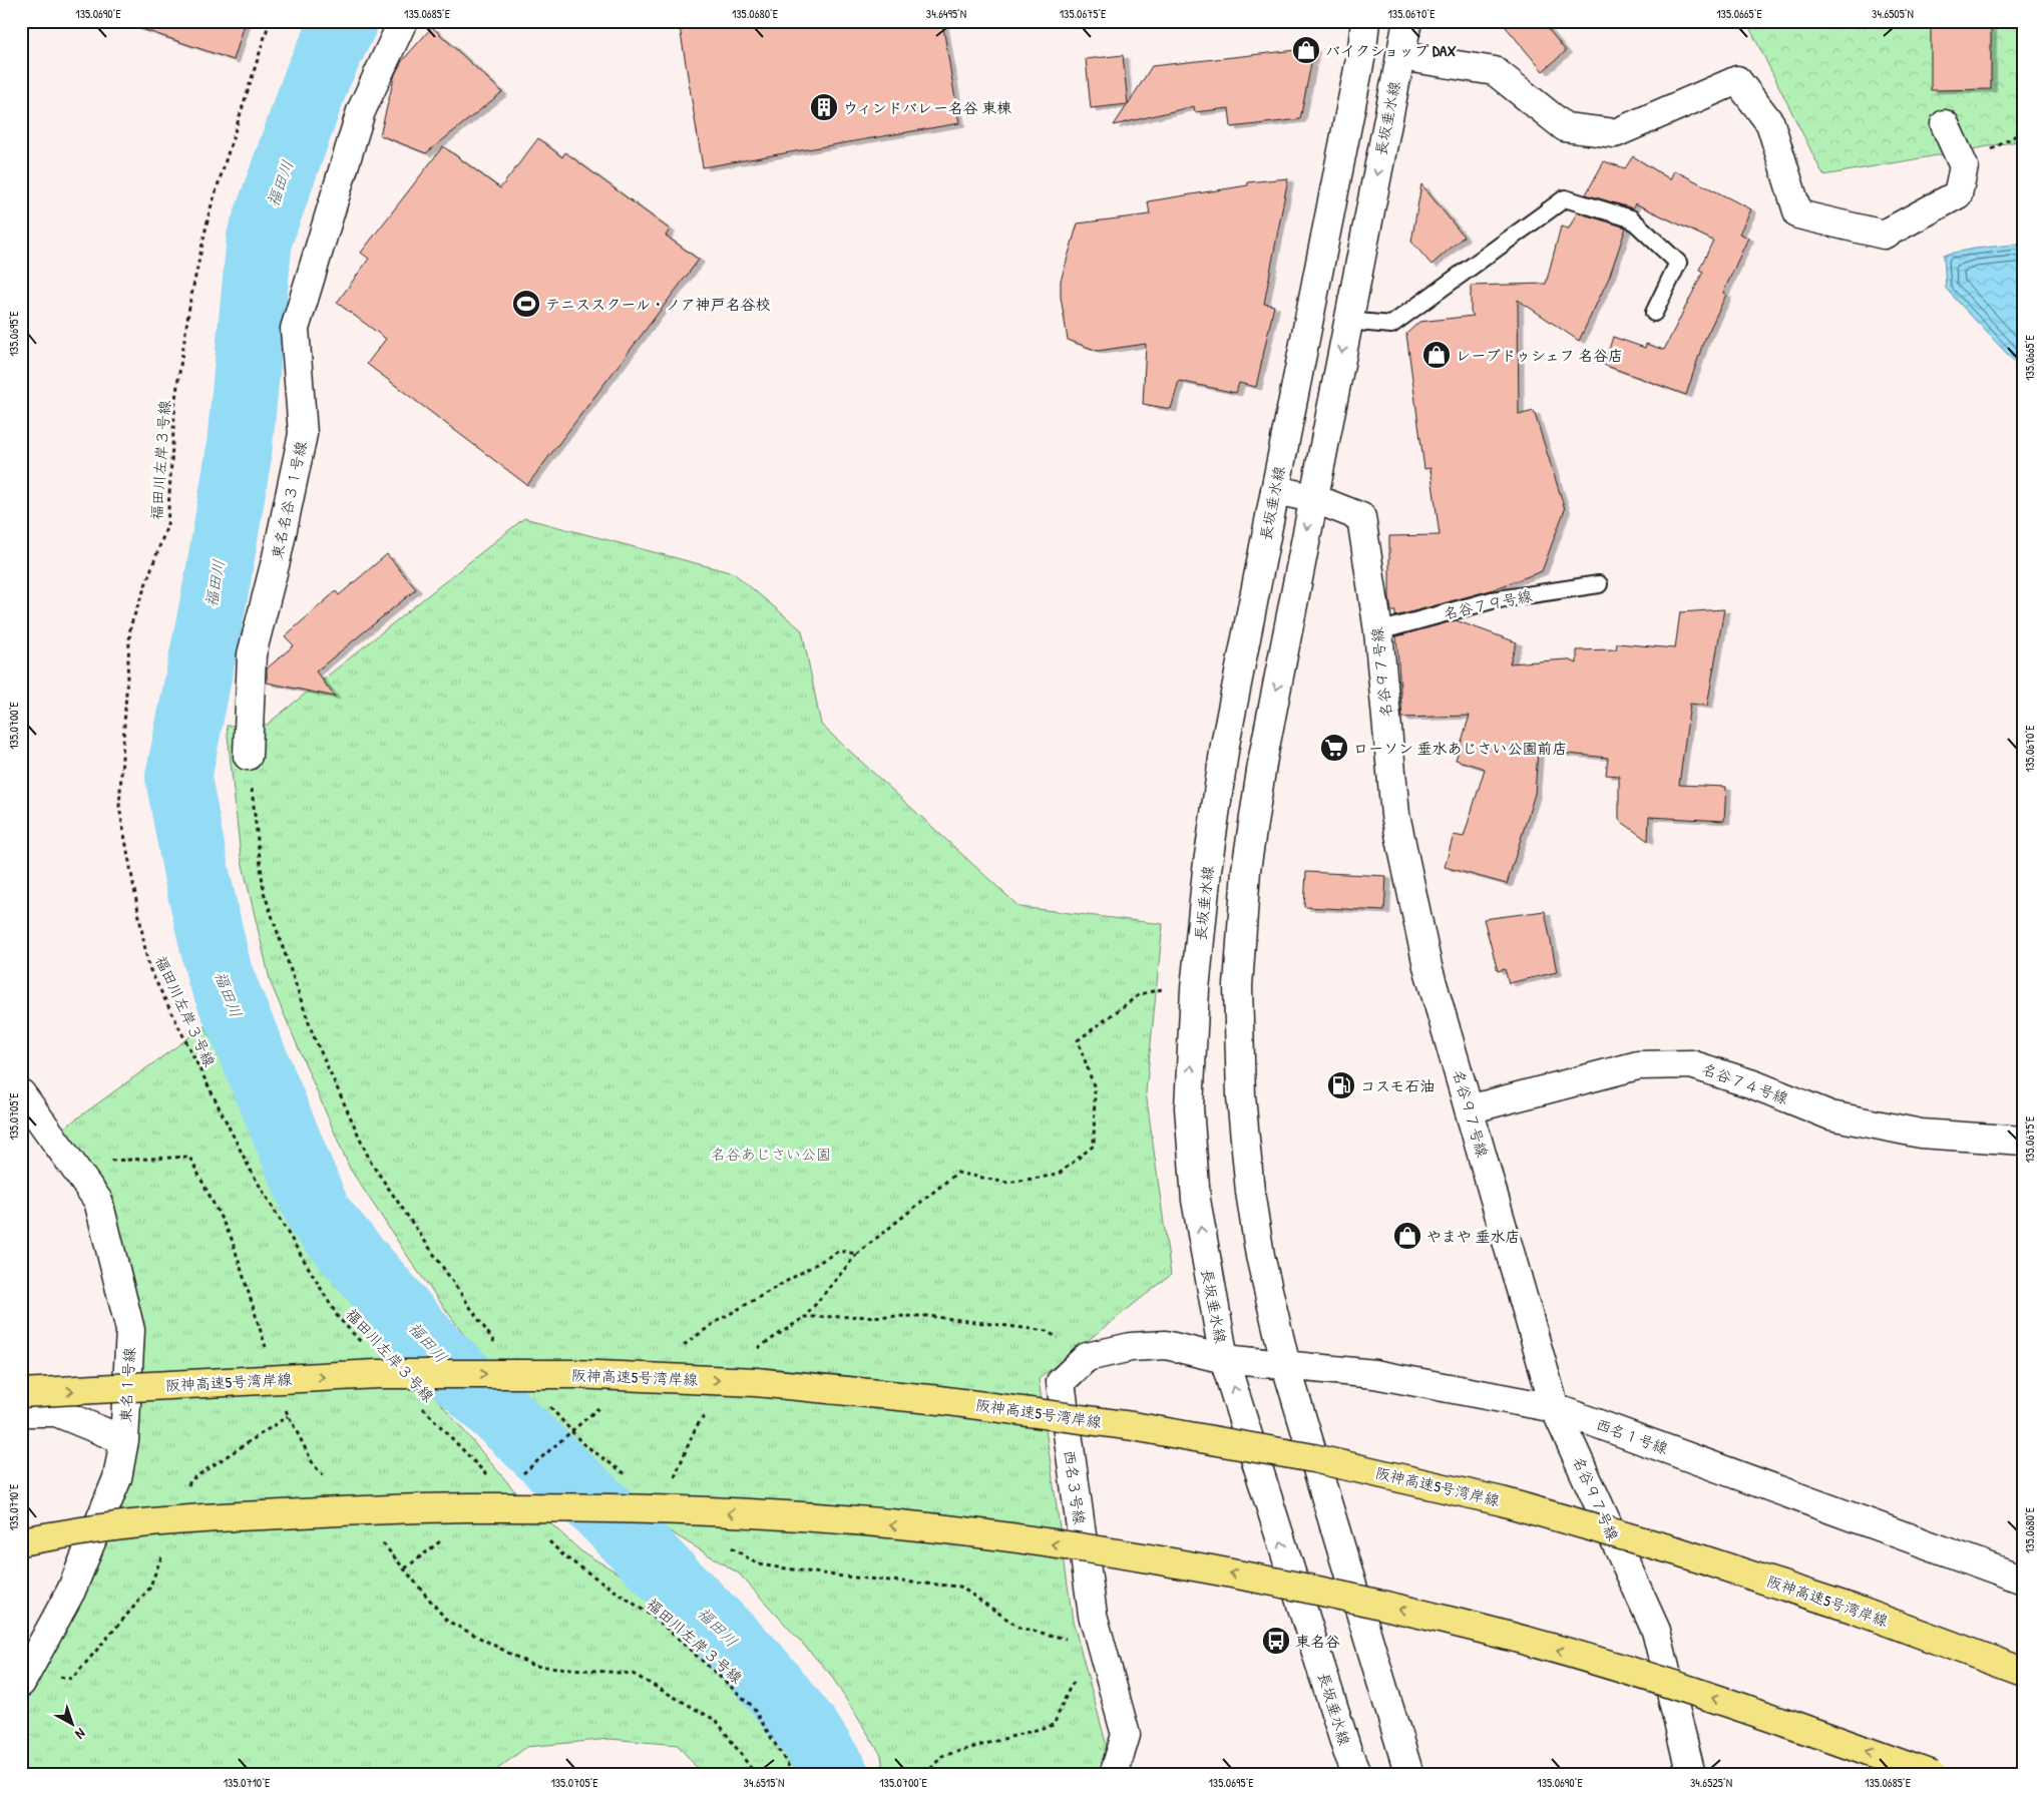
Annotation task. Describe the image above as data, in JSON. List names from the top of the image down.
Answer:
{
  "streets": {
    "highway": ["阪神高速5号湾岸線"],
    "street": [
      "長坂垂水線",
      "東名名谷３１号線",
      "名谷９７号線",
      "名谷７４号線",
      "東名１号線",
      "西名１号線",
      "西名３号線"
    ],
    "lane": ["名谷７９号線"],
    "path": ["福田川左岸３号線"]
  },
  "crossings": [
    ["長坂垂水線", "名谷９７号線"],
    ["長坂垂水線", "西名１号線"],
    ["名谷７９号線", "名谷９７号線"],
    ["名谷９７号線", "名谷７４号線"],
    ["名谷９７号線", "西名１号線"]
  ],
  "water": ["福田川"],
  "parks": ["名谷あじさい公園"],
  "places": {
    "shop": ["バイクショップ DAX", "レーブドゥシェフ 名谷店", "やまや 垂水店"],
    "building": ["ウィンドバレー名谷 東棟"],
    "sports": ["テニススクール・ノア神戸名谷校"],
    "supermarket": ["ローソン 垂水あじさい公園前店"],
    "fuel station": ["コスモ石油"],
    "bus stop": ["東名谷"]
  },
  "north": "bottom right",
  "coordinates": [
    "135.0690°E",
    "135.0685°E",
    "135.0680°E",
    "34.6495°N",
    "135.0675°E",
    "135.0670°E",
    "135.0665°E",
    "34.6505°N",
    "135.0695°E",
    "135.0700°E",
    "135.0705°E",
    "135.0710°E",
    "34.6515°N",
    "34.6525°N"
  ]
}
